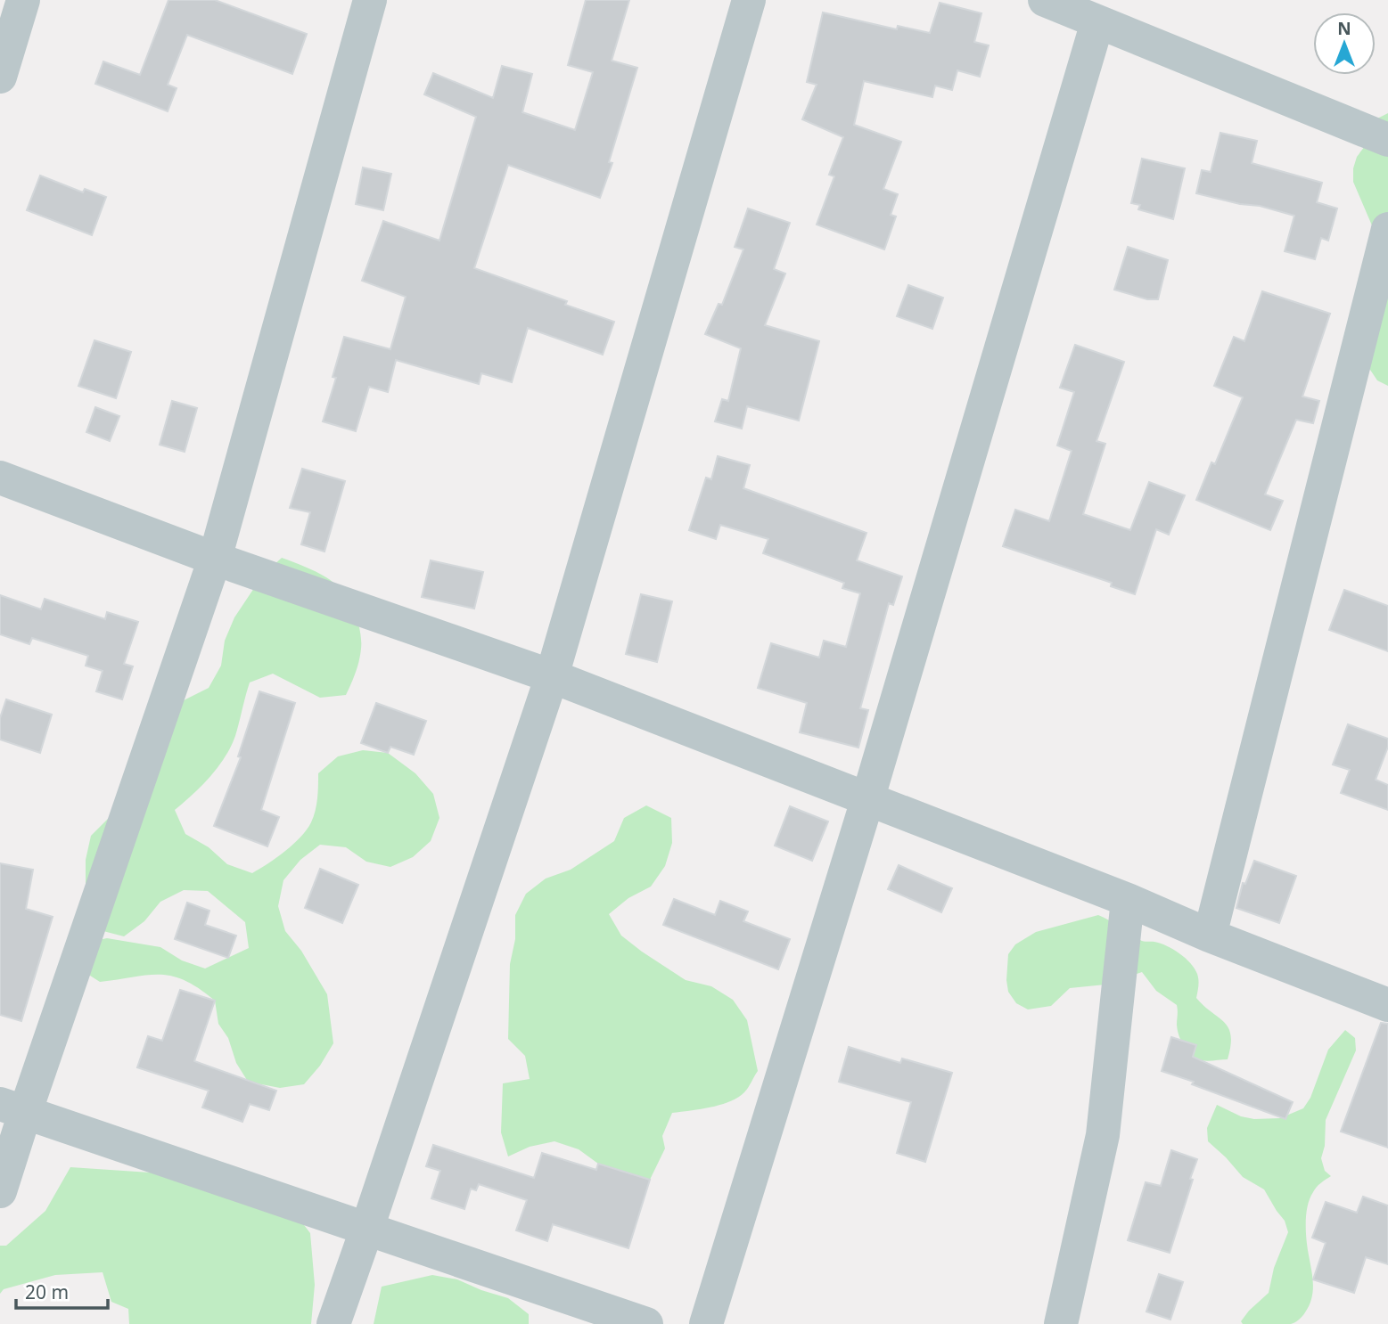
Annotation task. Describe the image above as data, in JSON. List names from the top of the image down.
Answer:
{
  "scale_bar": "20 m",
  "north": "top"
}
